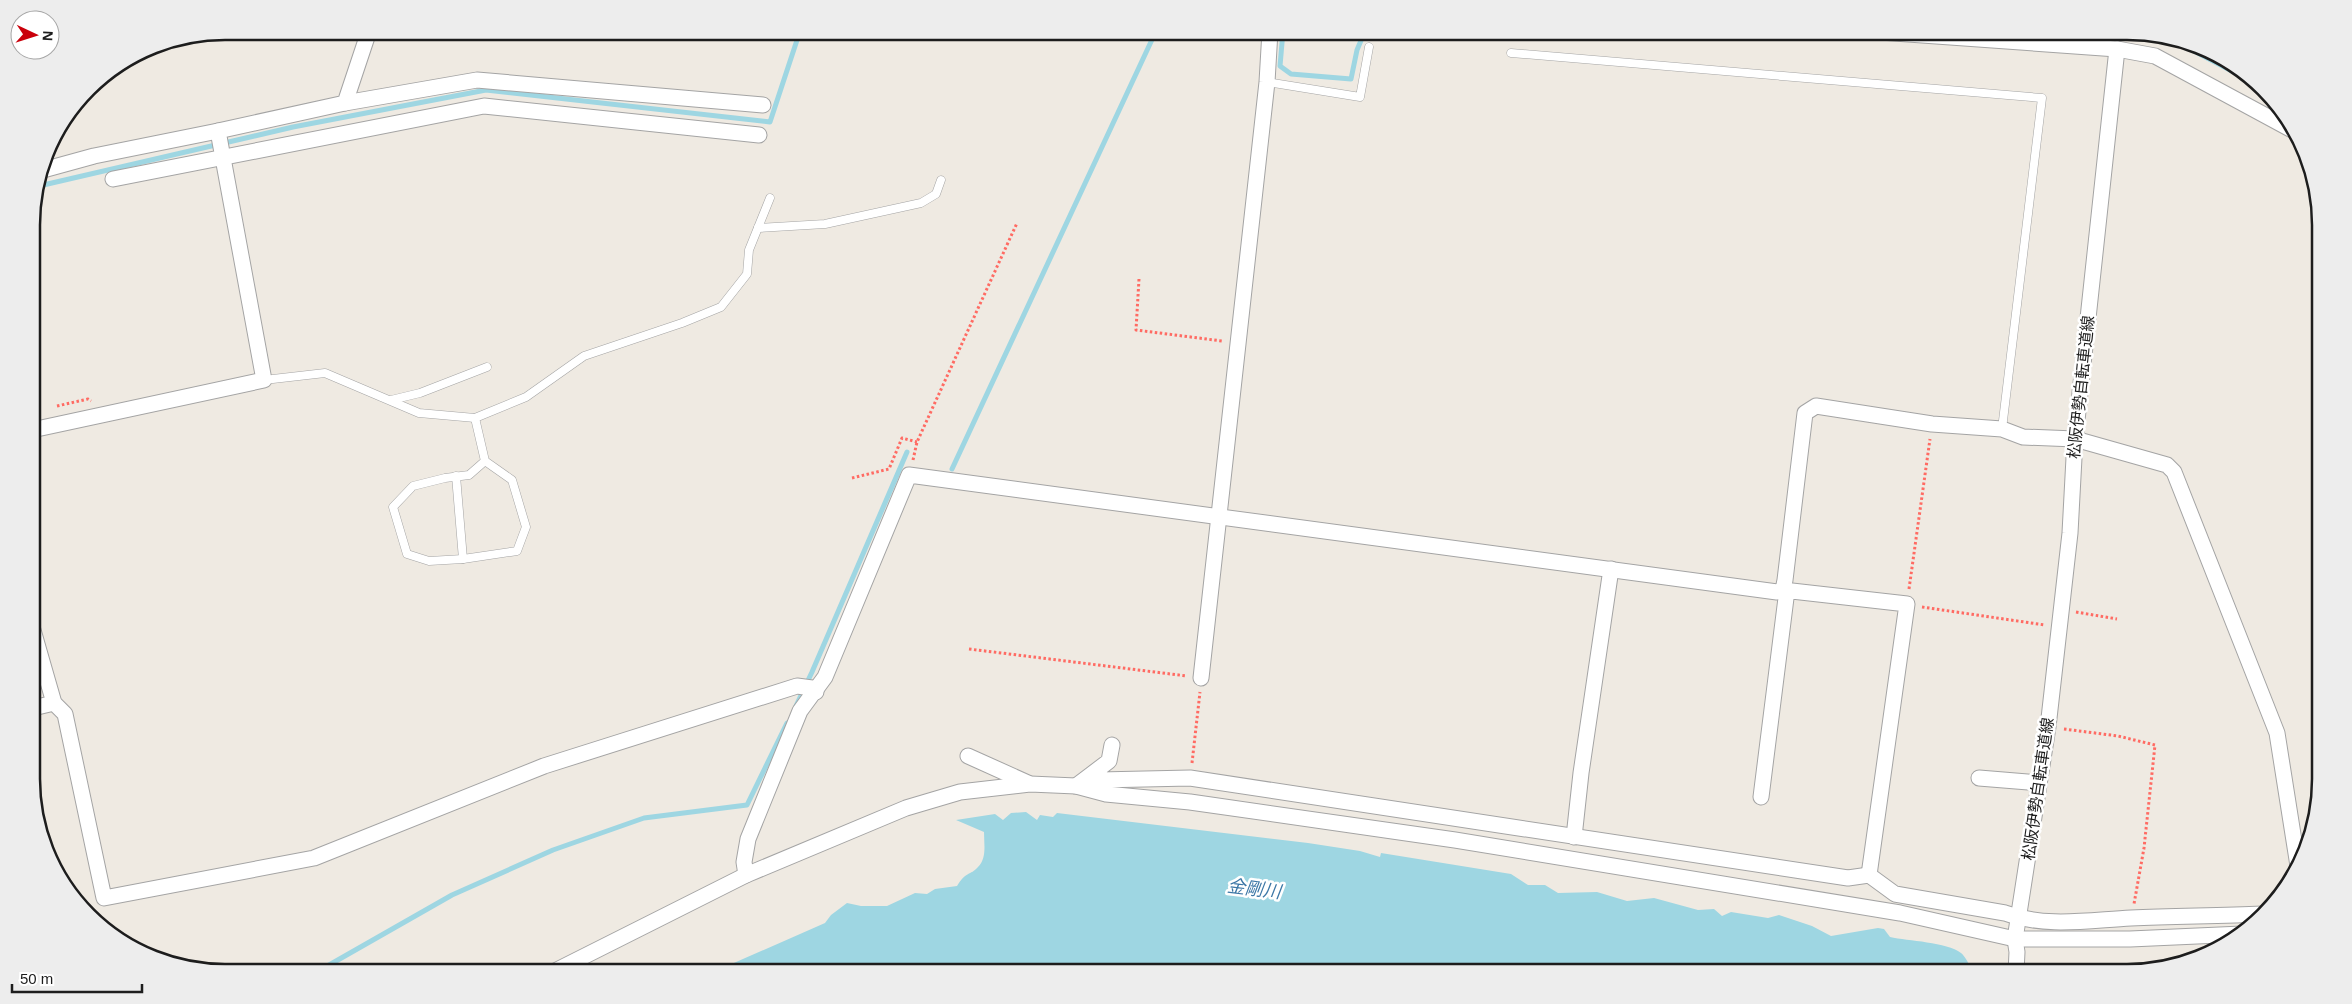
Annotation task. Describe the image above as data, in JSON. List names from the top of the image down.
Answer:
{
  "streets": {
    "street": ["松阪伊勢自転車道線"]
  },
  "water": ["金剛川"],
  "scale_bar": "50 m",
  "north": "right"
}
